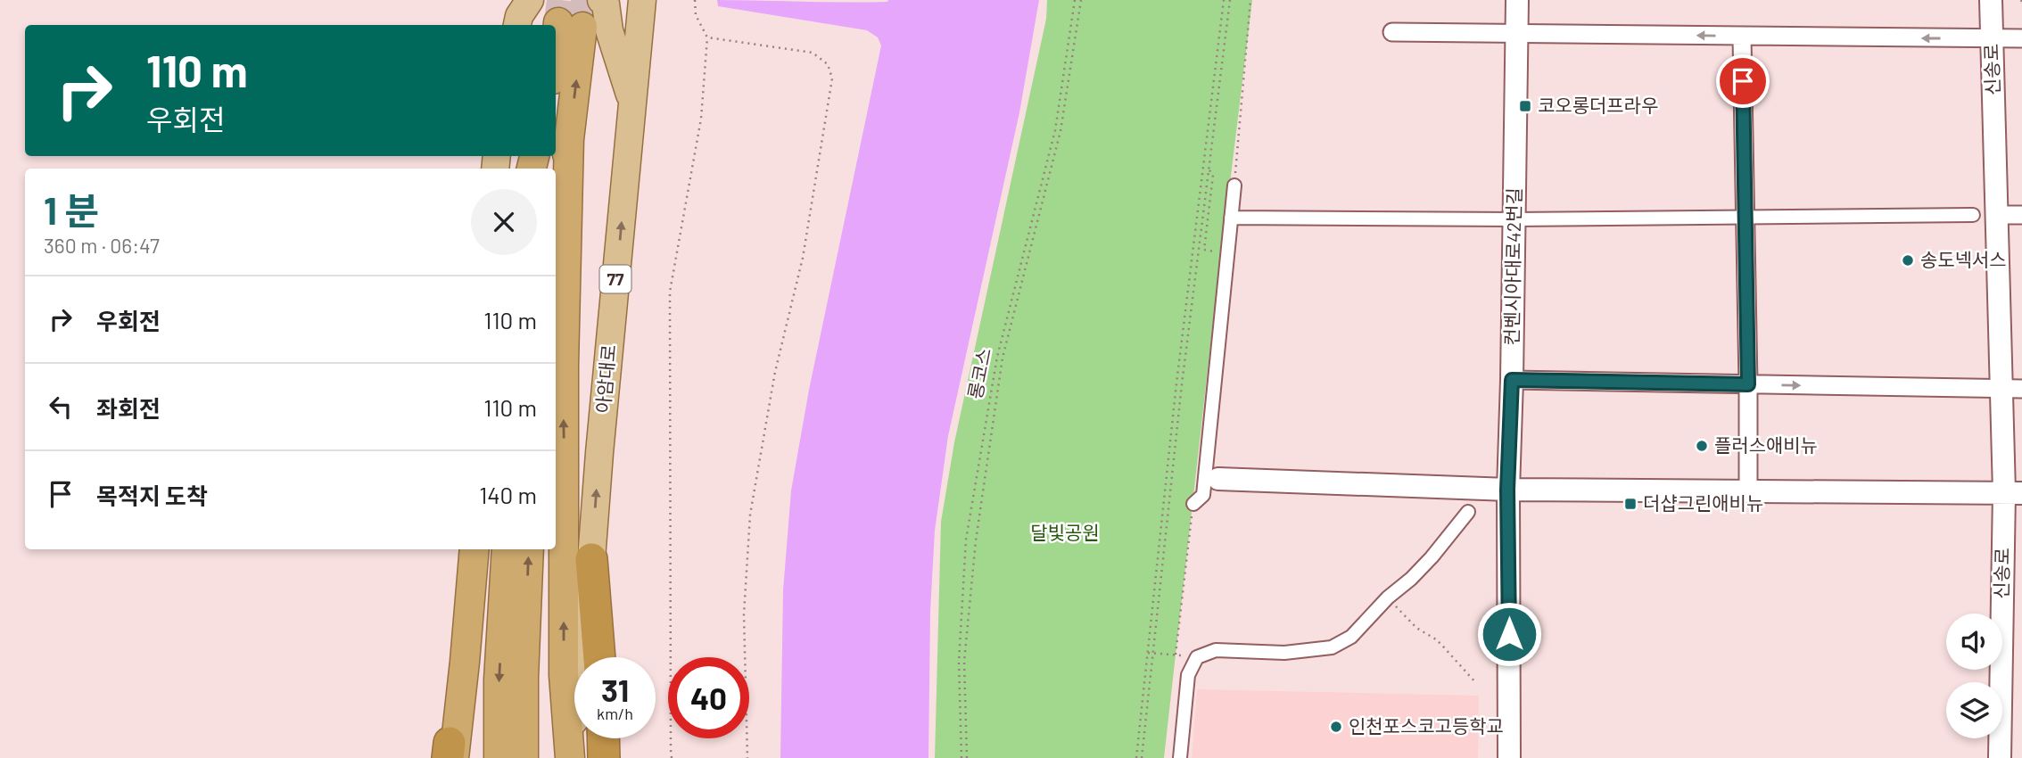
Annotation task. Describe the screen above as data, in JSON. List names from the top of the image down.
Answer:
{
  "streets": {
    "main road": ["77", "아암대로"],
    "street": ["신송로", "컨벤시아대로42번길"],
    "path": ["롱코스"]
  },
  "one_way": ["아암대로"],
  "parks": ["달빛공원"],
  "places": {
    "transit": ["코오롱더프라우", "더샵그린애비뉴"],
    "other": ["송도넥서스", "플러스애비뉴", "인천포스코고등학교"]
  },
  "page": {
    "turn": ["110 m", "우회전"],
    "heading": ["1 분", "360 m · 06:47"],
    "list": [
      {
        "name": "우회전",
        "value": "110 m"
      },
      {
        "name": "좌회전",
        "value": "110 m"
      },
      {
        "name": "목적지 도착",
        "value": "140 m"
      }
    ],
    "speed": "31 km/h",
    "limit": "40"
  }
}
